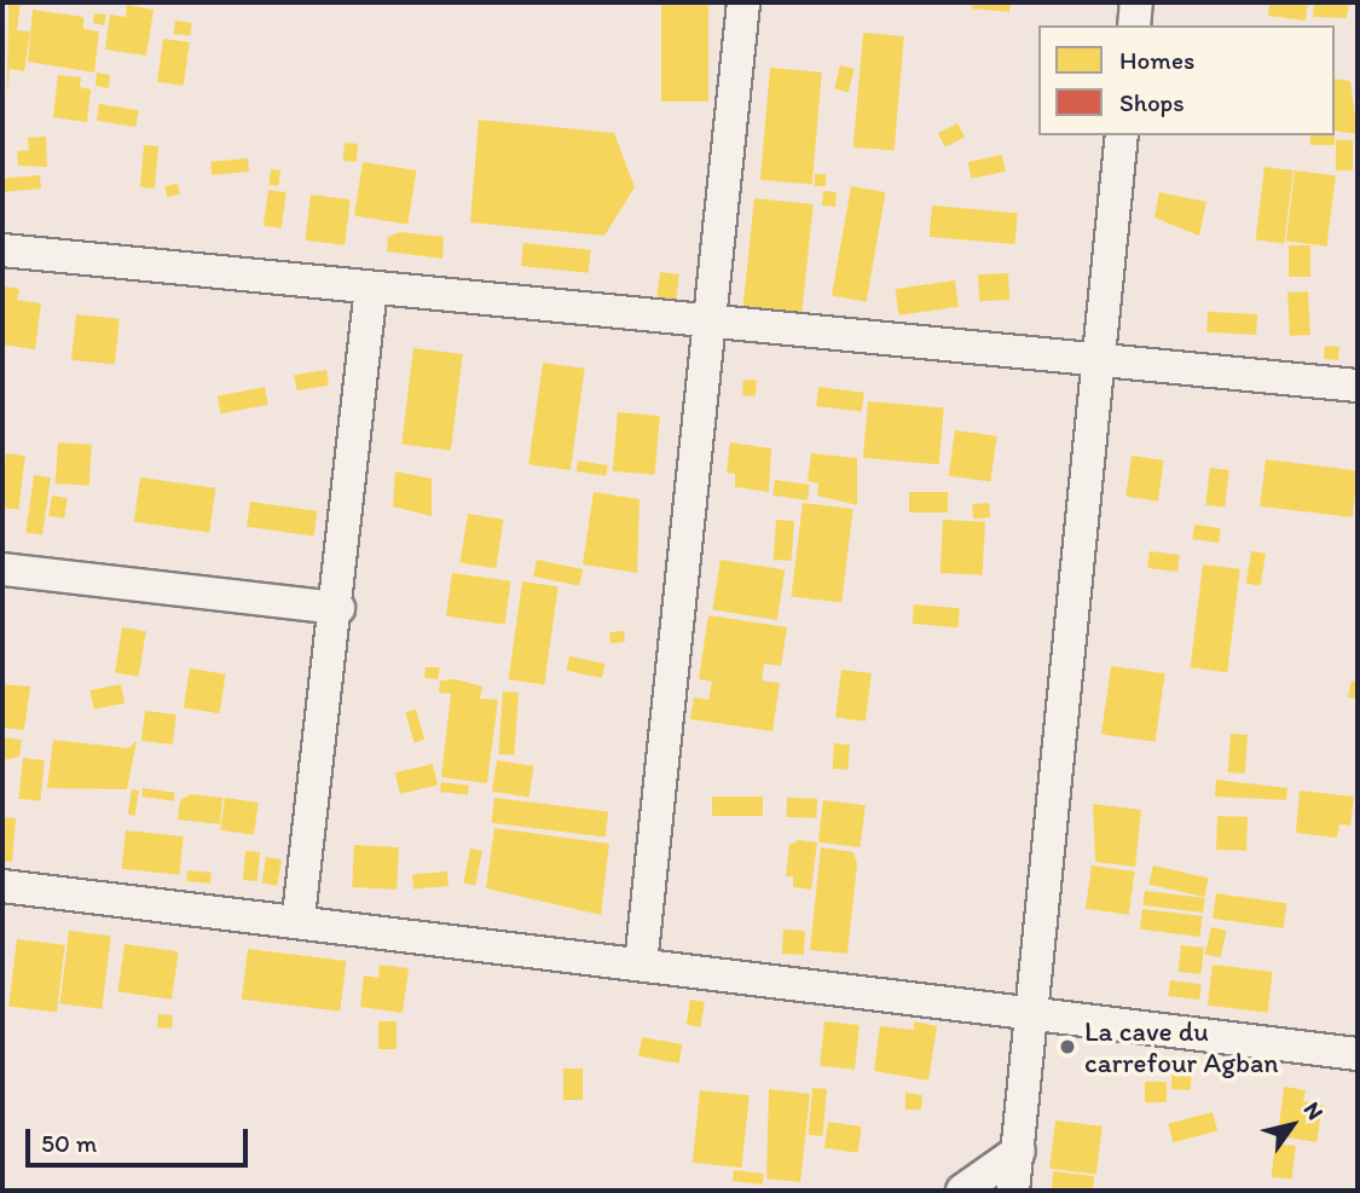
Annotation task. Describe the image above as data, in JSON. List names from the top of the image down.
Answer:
{
  "places": ["La cave du carrefour Agban"],
  "legend": ["Homes", "Shops"],
  "scale_bar": "50 m",
  "north": "top right"
}
